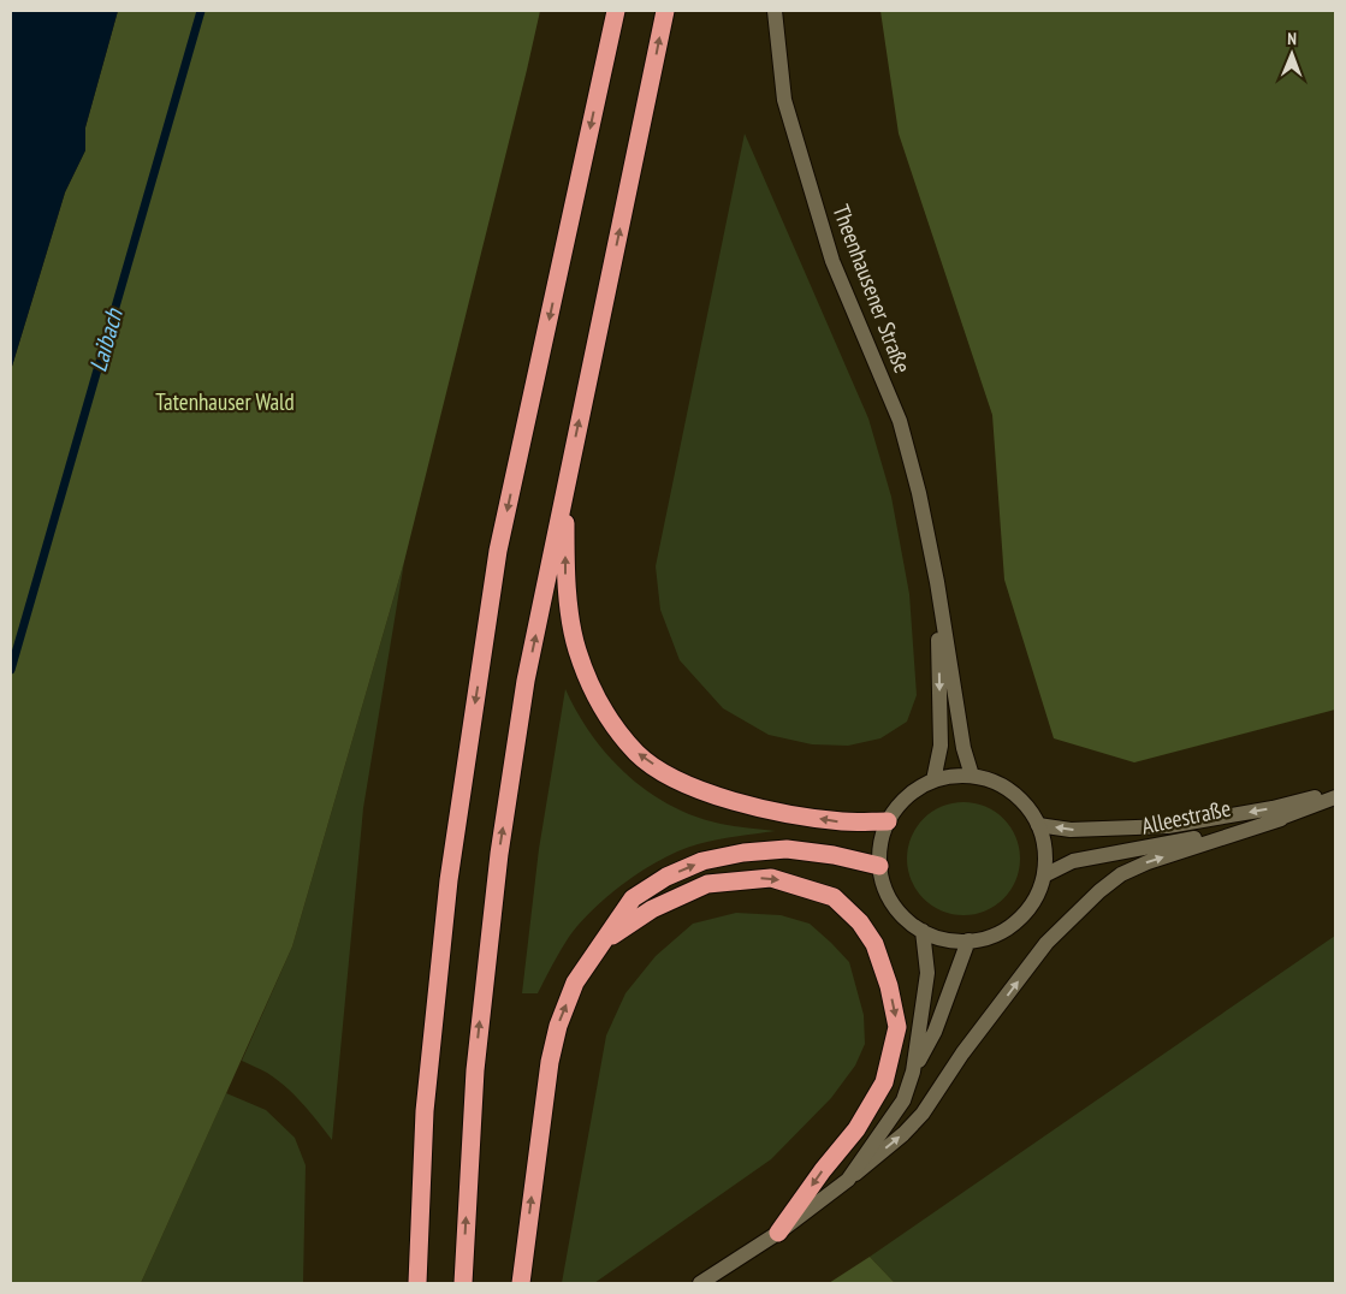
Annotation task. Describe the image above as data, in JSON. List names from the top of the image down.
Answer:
{
  "streets": {
    "main road": ["Theenhausener Straße", "Alleestraße"]
  },
  "crossings": [
    ["Theenhausener Straße", "Alleestraße"]
  ],
  "water": ["Laibach"],
  "parks": ["Tatenhauser Wald"],
  "north": "top"
}
